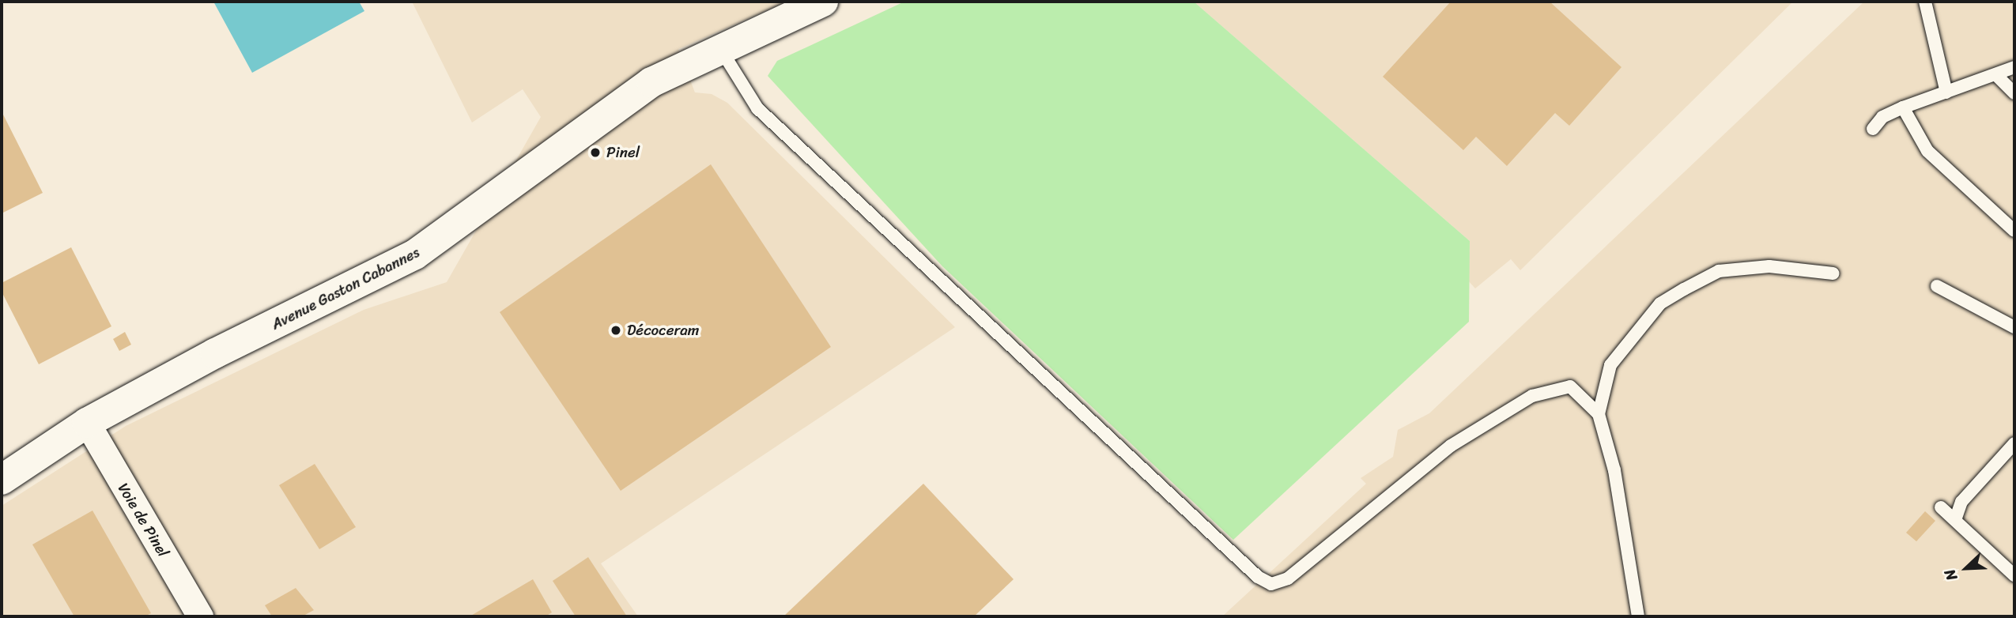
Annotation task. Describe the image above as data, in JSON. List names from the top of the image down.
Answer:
{
  "streets": {
    "main road": ["Avenue Gaston Cabannes"],
    "street": ["Voie de Pinel"]
  },
  "crossings": [
    ["Avenue Gaston Cabannes", "Voie de Pinel"]
  ],
  "places": ["Pinel", "Décoceram"],
  "north": "bottom left"
}
